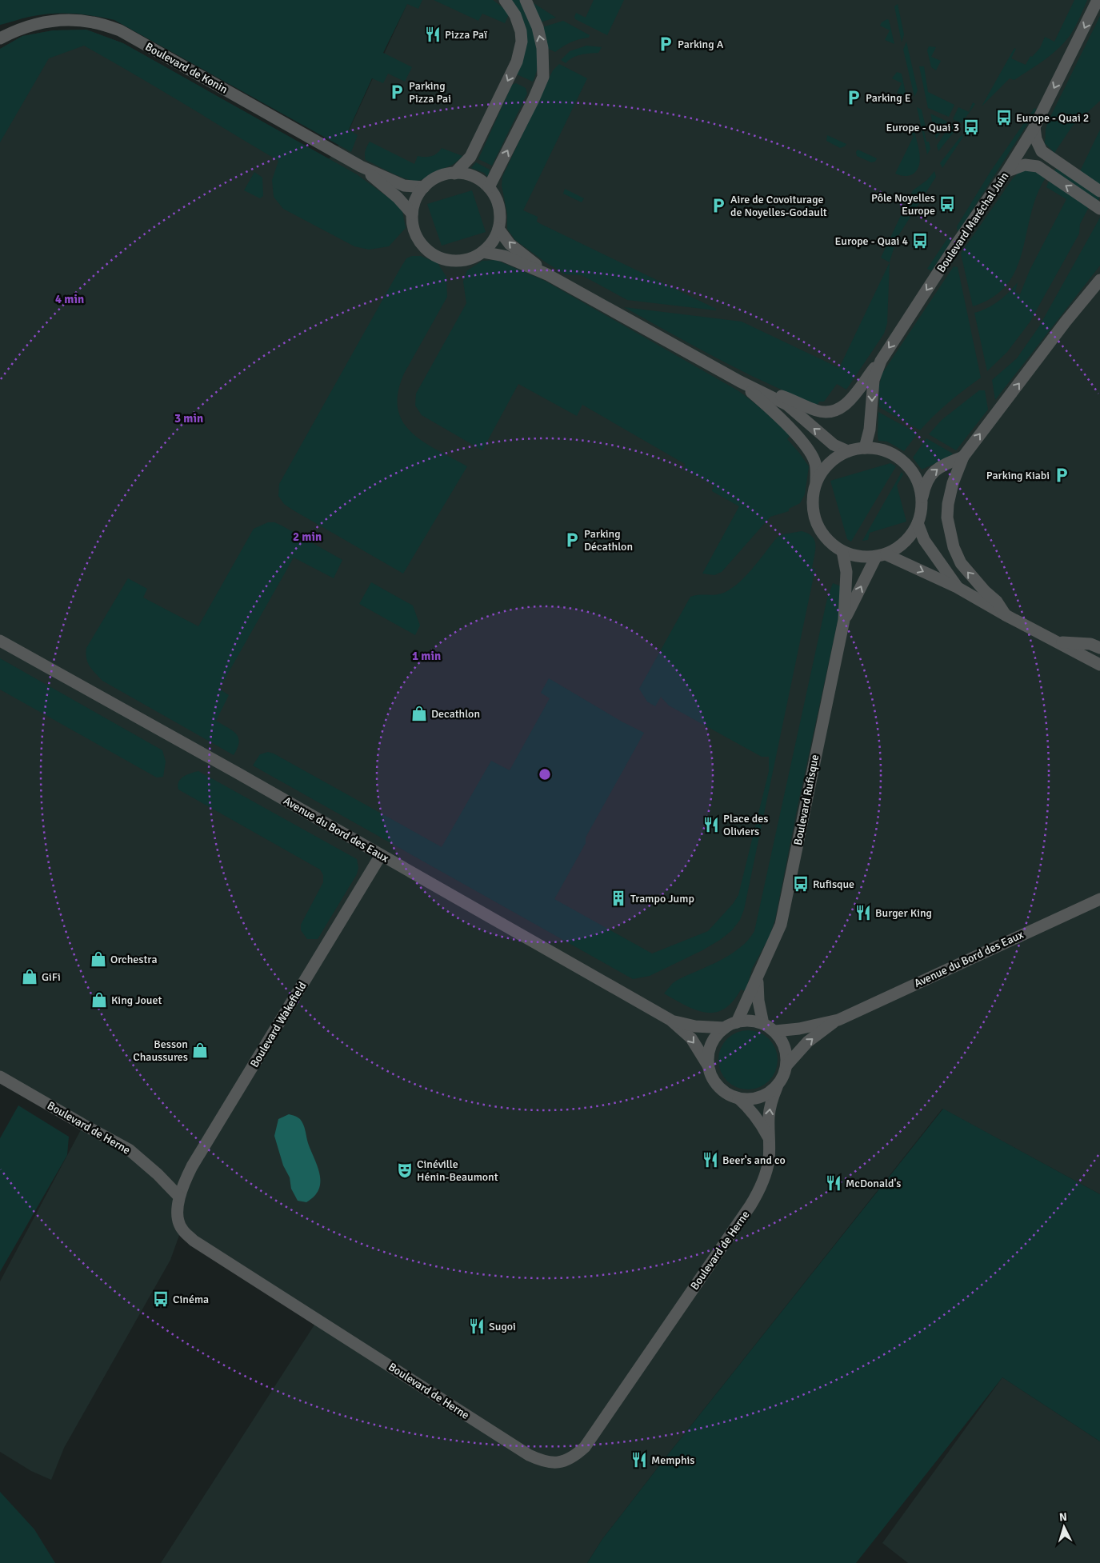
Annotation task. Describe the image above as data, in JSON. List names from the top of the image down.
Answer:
{
  "streets": {
    "street": [
      "Boulevard de Konin",
      "Boulevard Maréchal Juin",
      "Boulevard Rufisque",
      "Avenue du Bord des Eaux",
      "Boulevard Wakefield",
      "Boulevard de Herne"
    ]
  },
  "crossings": [
    ["Boulevard Maréchal Juin", "Boulevard Rufisque"],
    ["Boulevard Rufisque", "Avenue du Bord des Eaux"],
    ["Boulevard Rufisque", "Boulevard de Herne"],
    ["Avenue du Bord des Eaux", "Boulevard Wakefield"],
    ["Avenue du Bord des Eaux", "Boulevard de Herne"],
    ["Boulevard Wakefield", "Boulevard de Herne"]
  ],
  "one_way": ["Boulevard Maréchal Juin"],
  "places": {
    "restaurant": [
      "Pizza Paï",
      "Place des Oliviers",
      "Burger King",
      "Beer's and co",
      "McDonald's",
      "Sugoi",
      "Memphis"
    ],
    "parking": [
      "Parking A",
      "Parking Pizza Pai",
      "Parking E",
      "Aire de Covoiturage de Noyelles-Godault",
      "Parking Kiabi",
      "Parking Décathlon"
    ],
    "bus stop": [
      "Europe - Quai 2",
      "Europe - Quai 3",
      "Pôle Noyelles Europe",
      "Europe - Quai 4",
      "Rufisque",
      "Cinéma"
    ],
    "shop": [
      "Decathlon",
      "Orchestra",
      "GiFi",
      "King Jouet",
      "Besson Chaussures"
    ],
    "building": ["Trampo Jump"],
    "theatre": ["Cinéville Hénin-Beaumont"]
  },
  "north": "top",
  "rings": [
    "4 min",
    "3 min",
    "2 min",
    "1 min"
  ]
}
